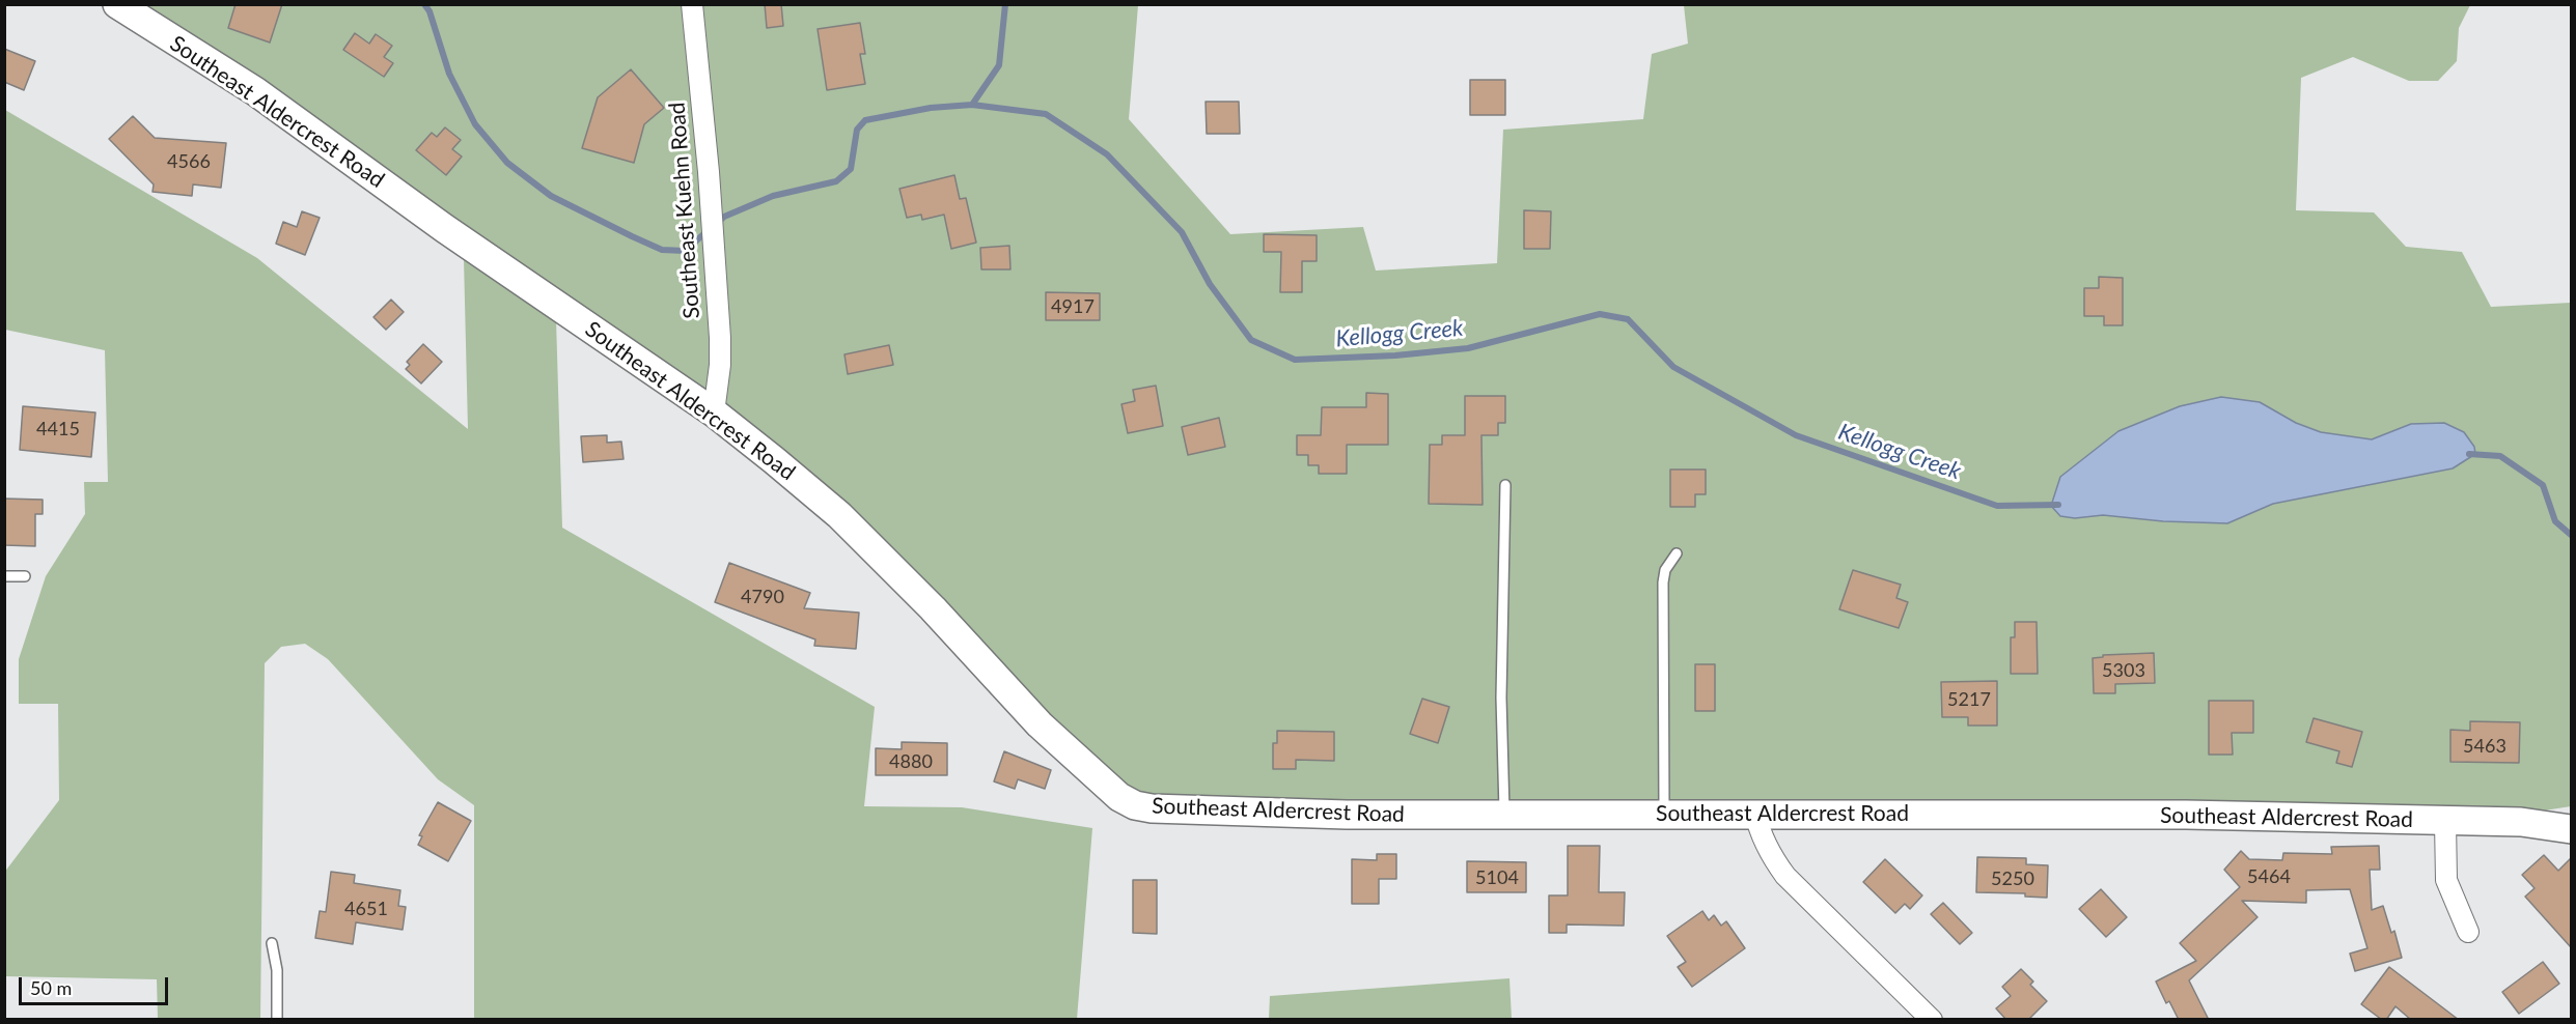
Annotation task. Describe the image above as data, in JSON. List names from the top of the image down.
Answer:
{
  "streets": {
    "street": ["Southeast Aldercrest Road", "Southeast Kuehn Road"]
  },
  "crossings": [
    ["Southeast Aldercrest Road", "Southeast Kuehn Road"]
  ],
  "water": ["Kellogg Creek"],
  "house_numbers": [
    "4566",
    "4917",
    "4415",
    "4790",
    "5303",
    "5217",
    "5463",
    "4880",
    "5464",
    "5104",
    "5250",
    "4651"
  ],
  "scale_bar": "50 m"
}
